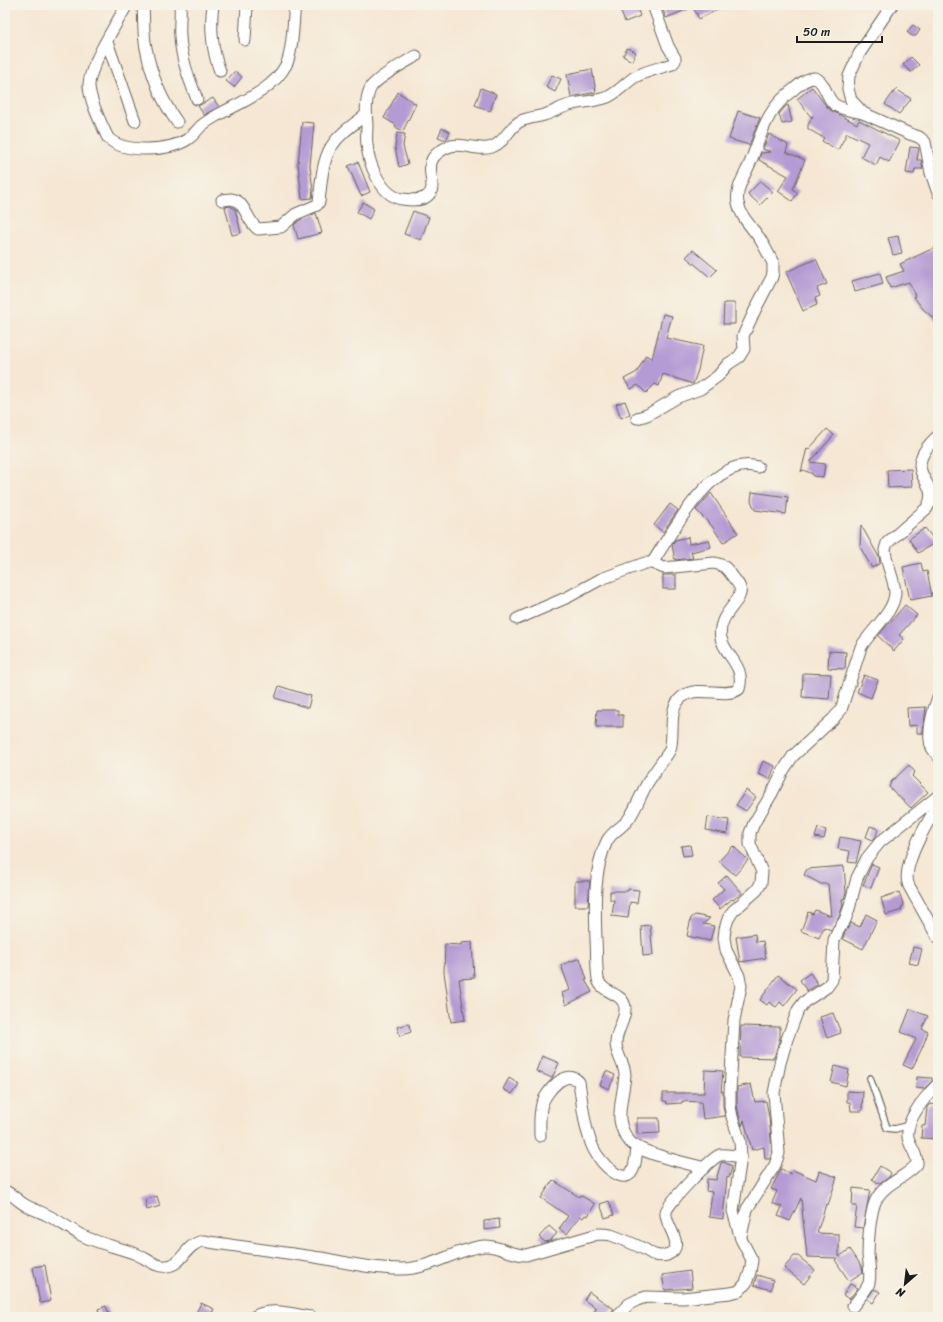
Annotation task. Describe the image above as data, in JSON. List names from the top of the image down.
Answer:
{
  "scale_bar": "50 m",
  "north": "bottom left"
}
